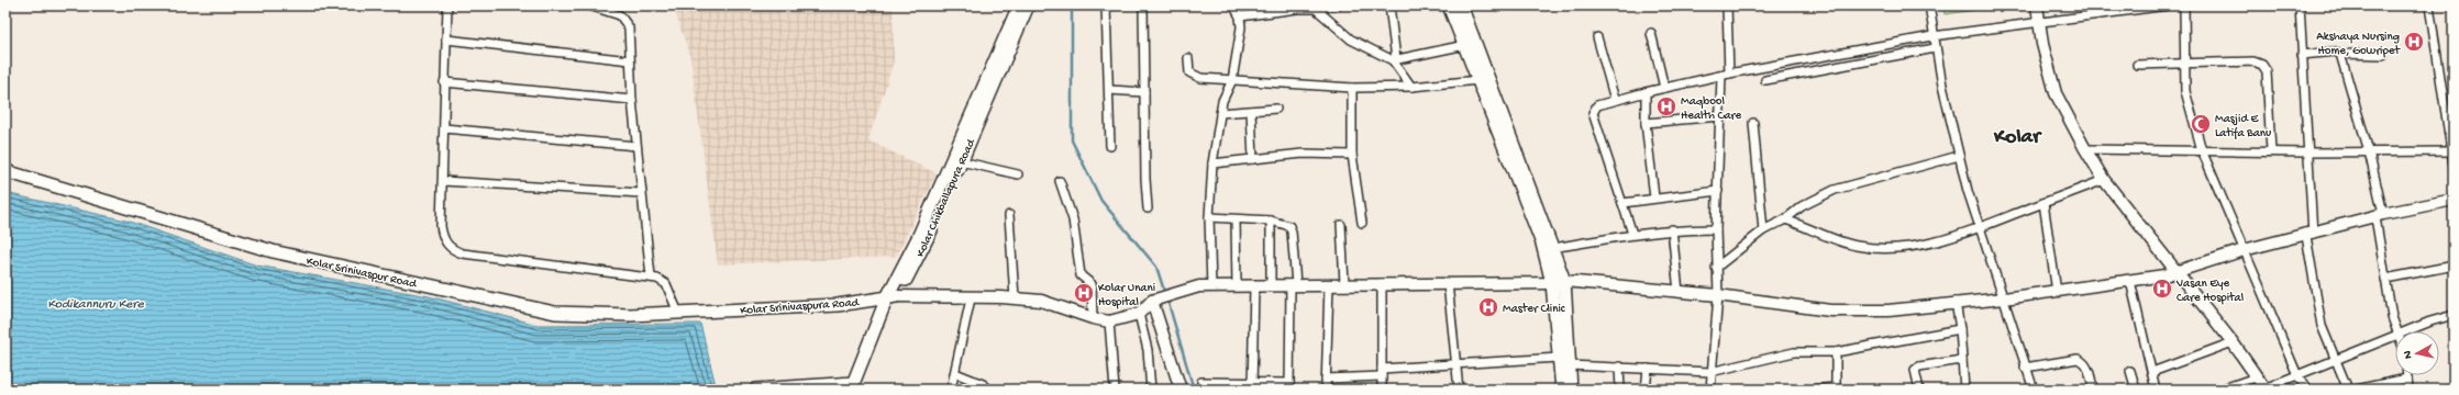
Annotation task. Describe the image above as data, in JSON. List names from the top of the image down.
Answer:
{
  "streets": {
    "main road": ["Kolar Chikballapura Road", "Kolar Srinivaspur Road", "Kolar Srinivaspura Road"]
  },
  "crossings": [
    ["Kolar Chikballapura Road", "Kolar Srinivaspura Road"],
    ["Kolar Srinivaspur Road", "Kolar Srinivaspura Road"]
  ],
  "districts": ["Kolar"],
  "water": ["Kodikannuru Kere"],
  "places": {
    "hospital": [
      "Akshaya Nursing Home, Gowripet",
      "Maqbool Health Care",
      "Vasan Eye Care Hospital",
      "Kolar Unani Hospital",
      "Master Clinic"
    ],
    "mosque": ["Masjid E Latifa Banu"]
  },
  "north": "left"
}
